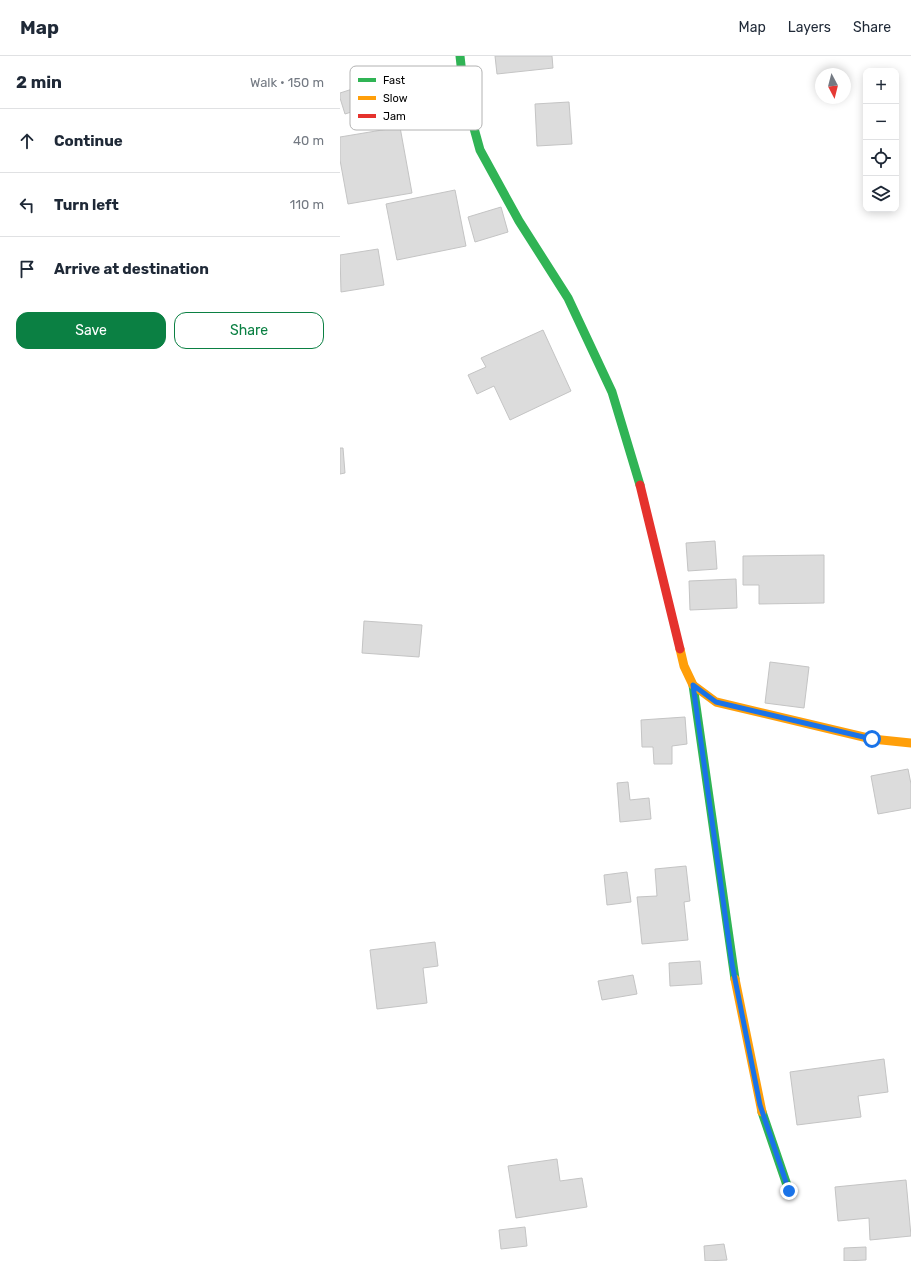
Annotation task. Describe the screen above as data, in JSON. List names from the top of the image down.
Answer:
{
  "legend": ["Fast", "Slow", "Jam"],
  "north": "bottom",
  "page": {
    "header": "Map",
    "nav": ["Map", "Layers", "Share"],
    "heading": ["2 min", "Walk · 150 m"],
    "map_buttons": ["+", "−"],
    "list": [
      ["Continue", "40 m"],
      ["Turn left", "110 m"],
      "Arrive at destination"
    ],
    "buttons": ["Save", "Share"]
  }
}
